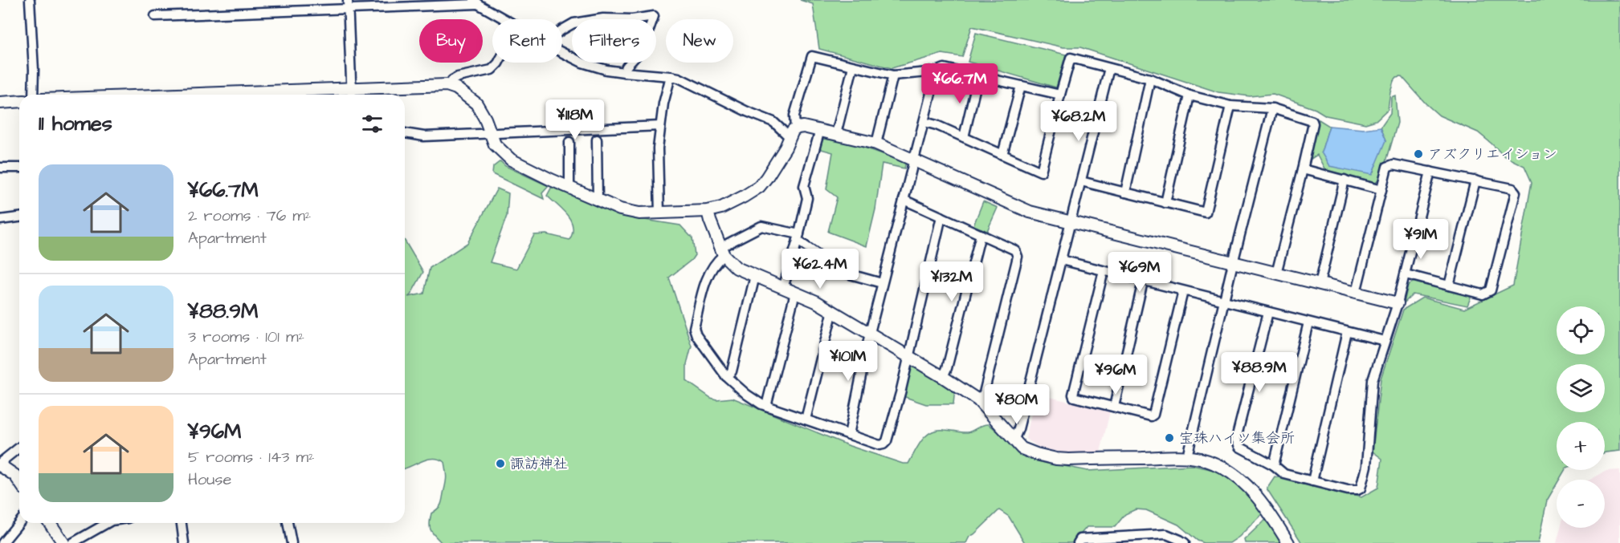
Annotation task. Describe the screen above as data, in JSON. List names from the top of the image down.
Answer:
{
  "places": ["アズクリエイション", "宝珠ハイツ集会所", "諏訪神社"],
  "page": {
    "chip": [
      "Buy",
      "Rent",
      "Filters",
      "New"
    ],
    "price": [
      "¥66.7M",
      "¥118M",
      "¥68.2M",
      "¥91M",
      "¥62.4M",
      "¥69M",
      "¥132M",
      "¥101M",
      "¥88.9M",
      "¥96M",
      "¥80M"
    ],
    "heading": "11 homes",
    "list": [
      {
        "name": "¥66.7M",
        "note": "2 rooms · 76 m² · Apartment"
      },
      {
        "name": "¥88.9M",
        "note": "3 rooms · 101 m² · Apartment"
      },
      {
        "name": "¥96M",
        "note": "5 rooms · 143 m² · House"
      }
    ],
    "map_buttons": ["+", "−"]
  }
}
